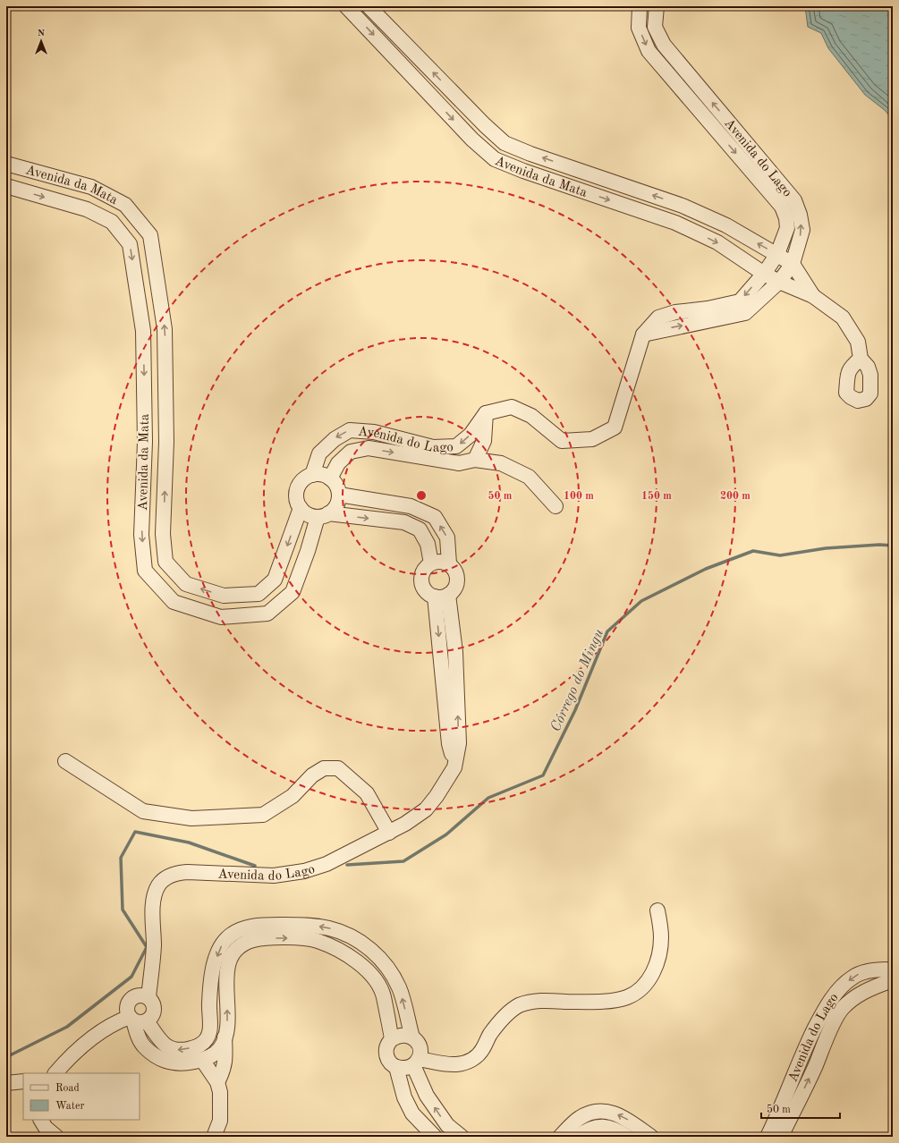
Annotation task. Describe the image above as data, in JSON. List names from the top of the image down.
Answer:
{
  "streets": {
    "street": ["Avenida do Lago", "Avenida da Mata"]
  },
  "crossings": [
    ["Avenida do Lago", "Avenida da Mata"]
  ],
  "water": ["Córrego do Mingu"],
  "legend": ["Road", "Water"],
  "scale_bar": "50 m",
  "north": "top",
  "rings": [
    "50 m",
    "100 m",
    "150 m",
    "200 m"
  ]
}
